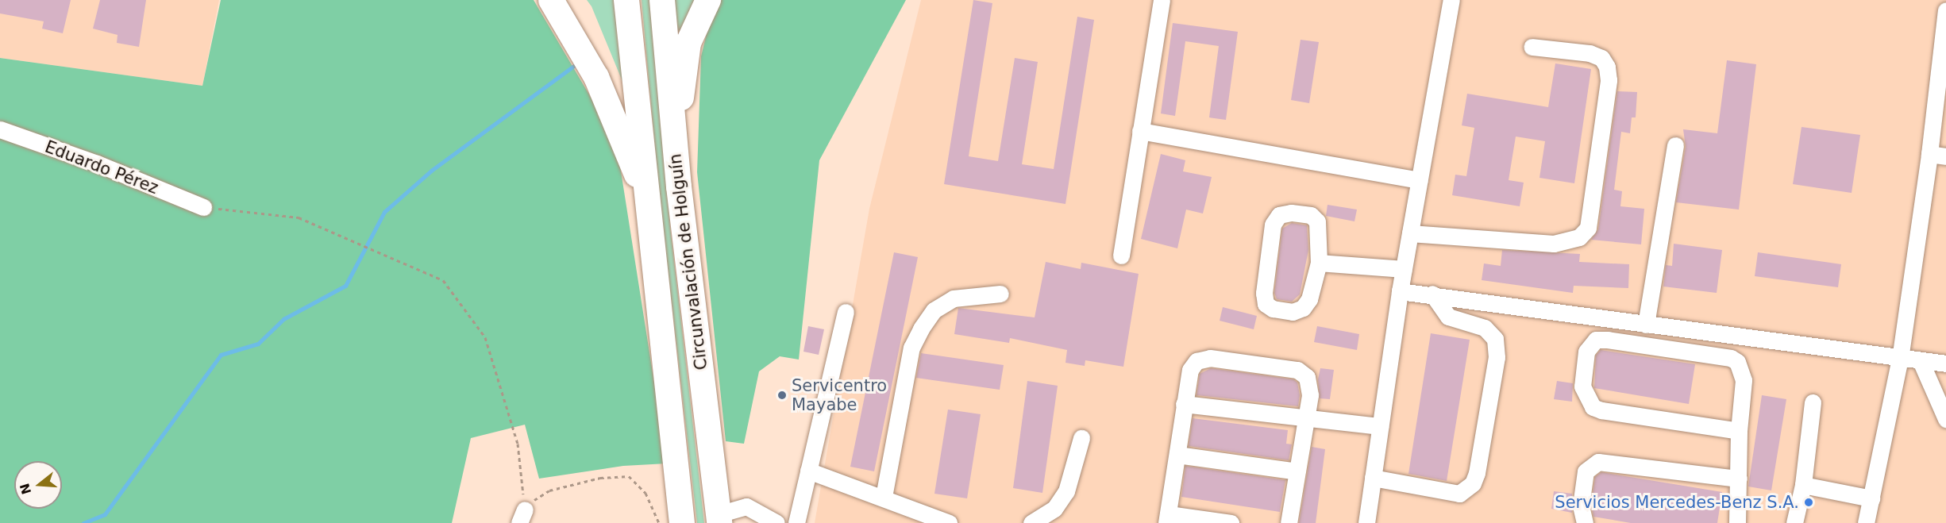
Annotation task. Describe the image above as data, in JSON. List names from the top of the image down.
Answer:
{
  "streets": {
    "highway": ["Circunvalación de Holguín"],
    "street": ["Eduardo Pérez"]
  },
  "places": ["Servicentro Mayabe", "Servicios Mercedes-Benz S.A."],
  "north": "left"
}
